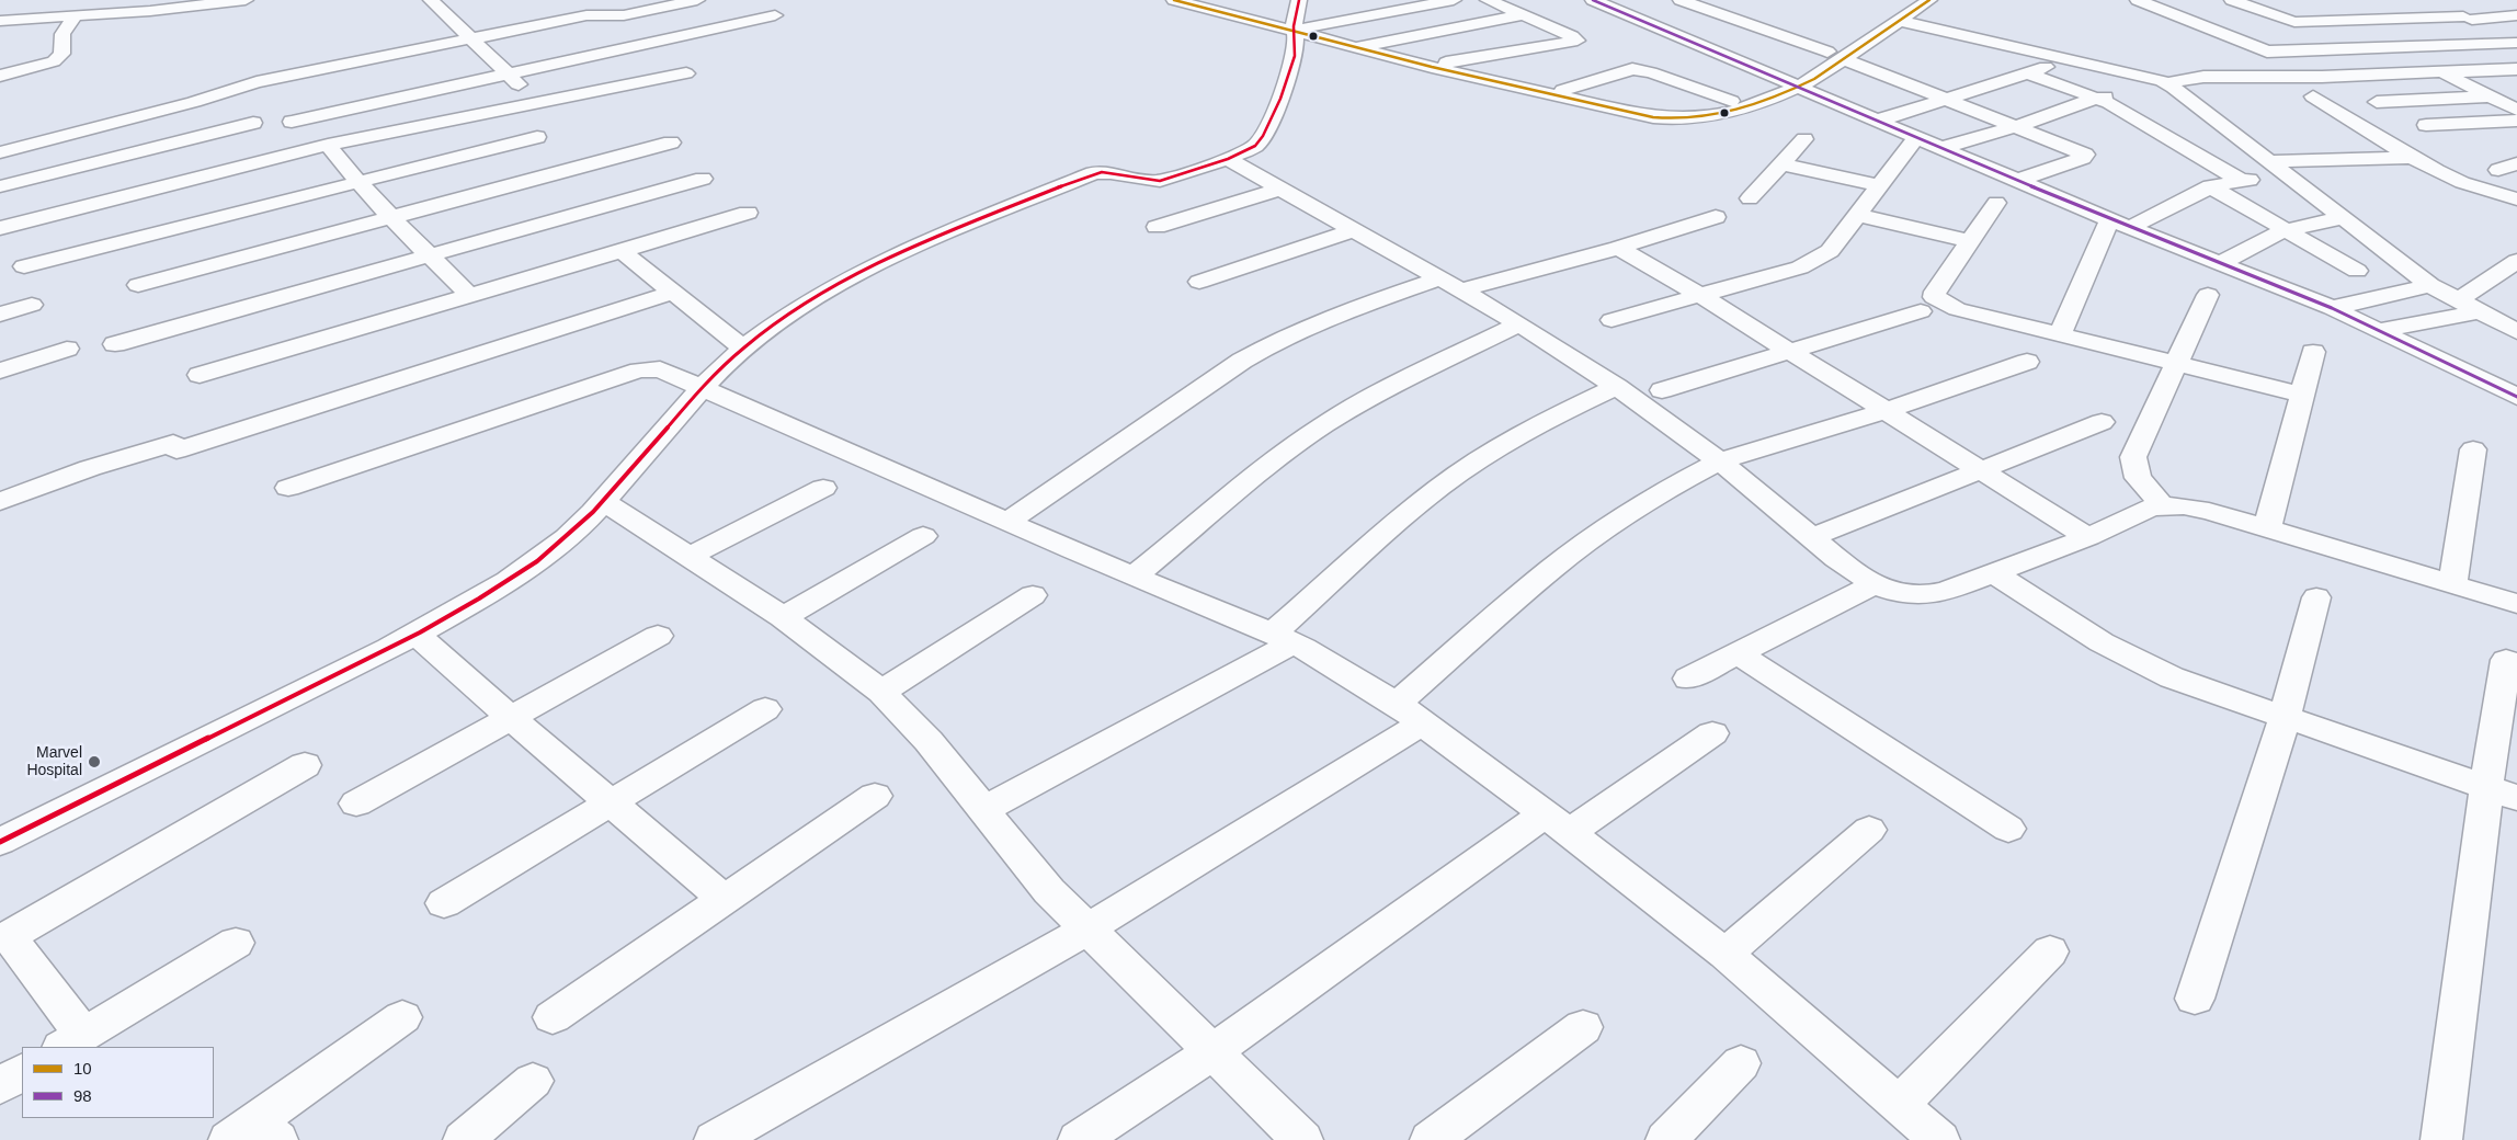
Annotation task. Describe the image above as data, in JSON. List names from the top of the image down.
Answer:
{
  "places": ["Marvel Hospital"],
  "lines": ["transit line 10", "transit line 98"],
  "legend": ["10", "98"]
}
